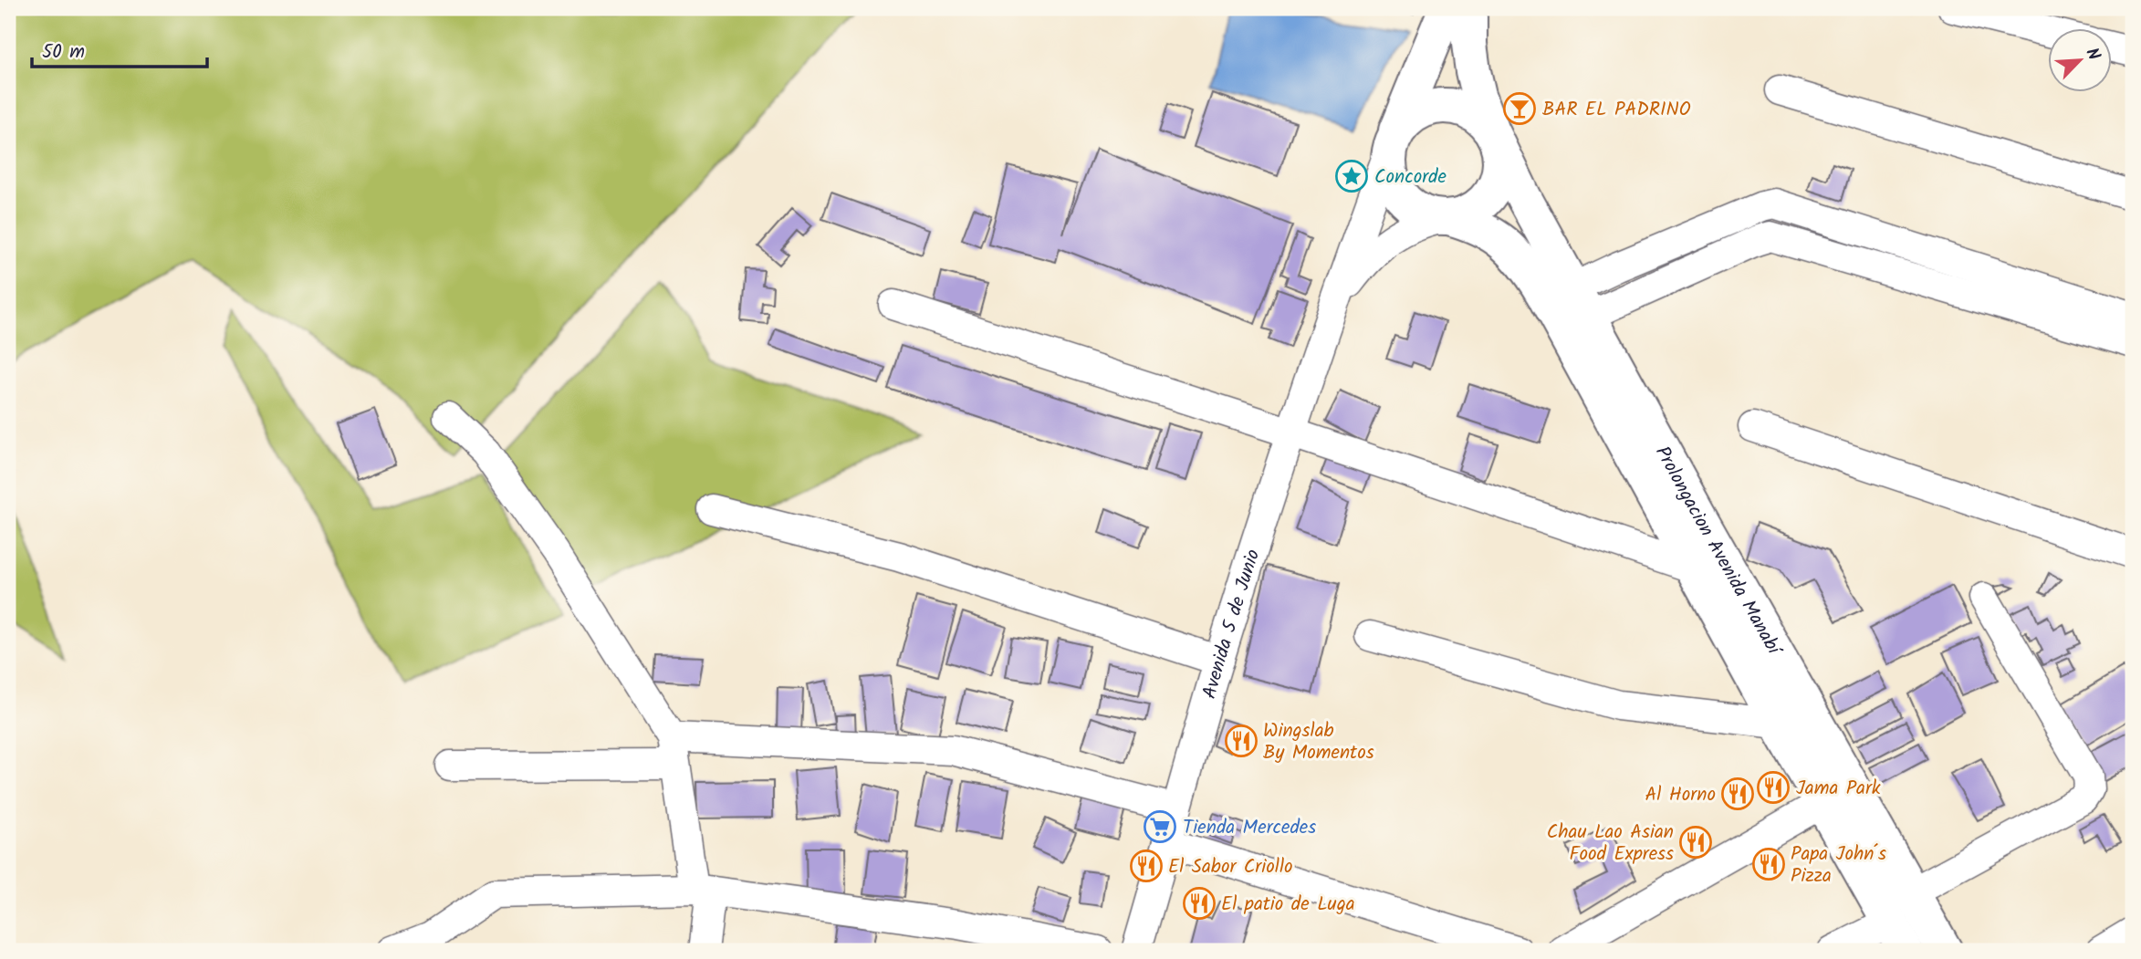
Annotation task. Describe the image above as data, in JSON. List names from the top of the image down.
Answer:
{
  "streets": {
    "main road": ["Prolongacion Avenida Manabí"],
    "street": ["Avenida 5 de Junio"]
  },
  "crossings": [
    ["Prolongacion Avenida Manabí", "Avenida 5 de Junio"]
  ],
  "places": {
    "bar": ["BAR EL PADRINO"],
    "place": ["Concorde"],
    "restaurant": [
      "Wingslab By Momentos",
      "Jama Park",
      "Al Horno",
      "Chau Lao Asian Food Express",
      "Papa John´s Pizza",
      "El Sabor Criollo",
      "El patio de Luga"
    ],
    "supermarket": ["Tienda Mercedes"]
  },
  "scale_bar": "50 m",
  "north": "top right"
}
